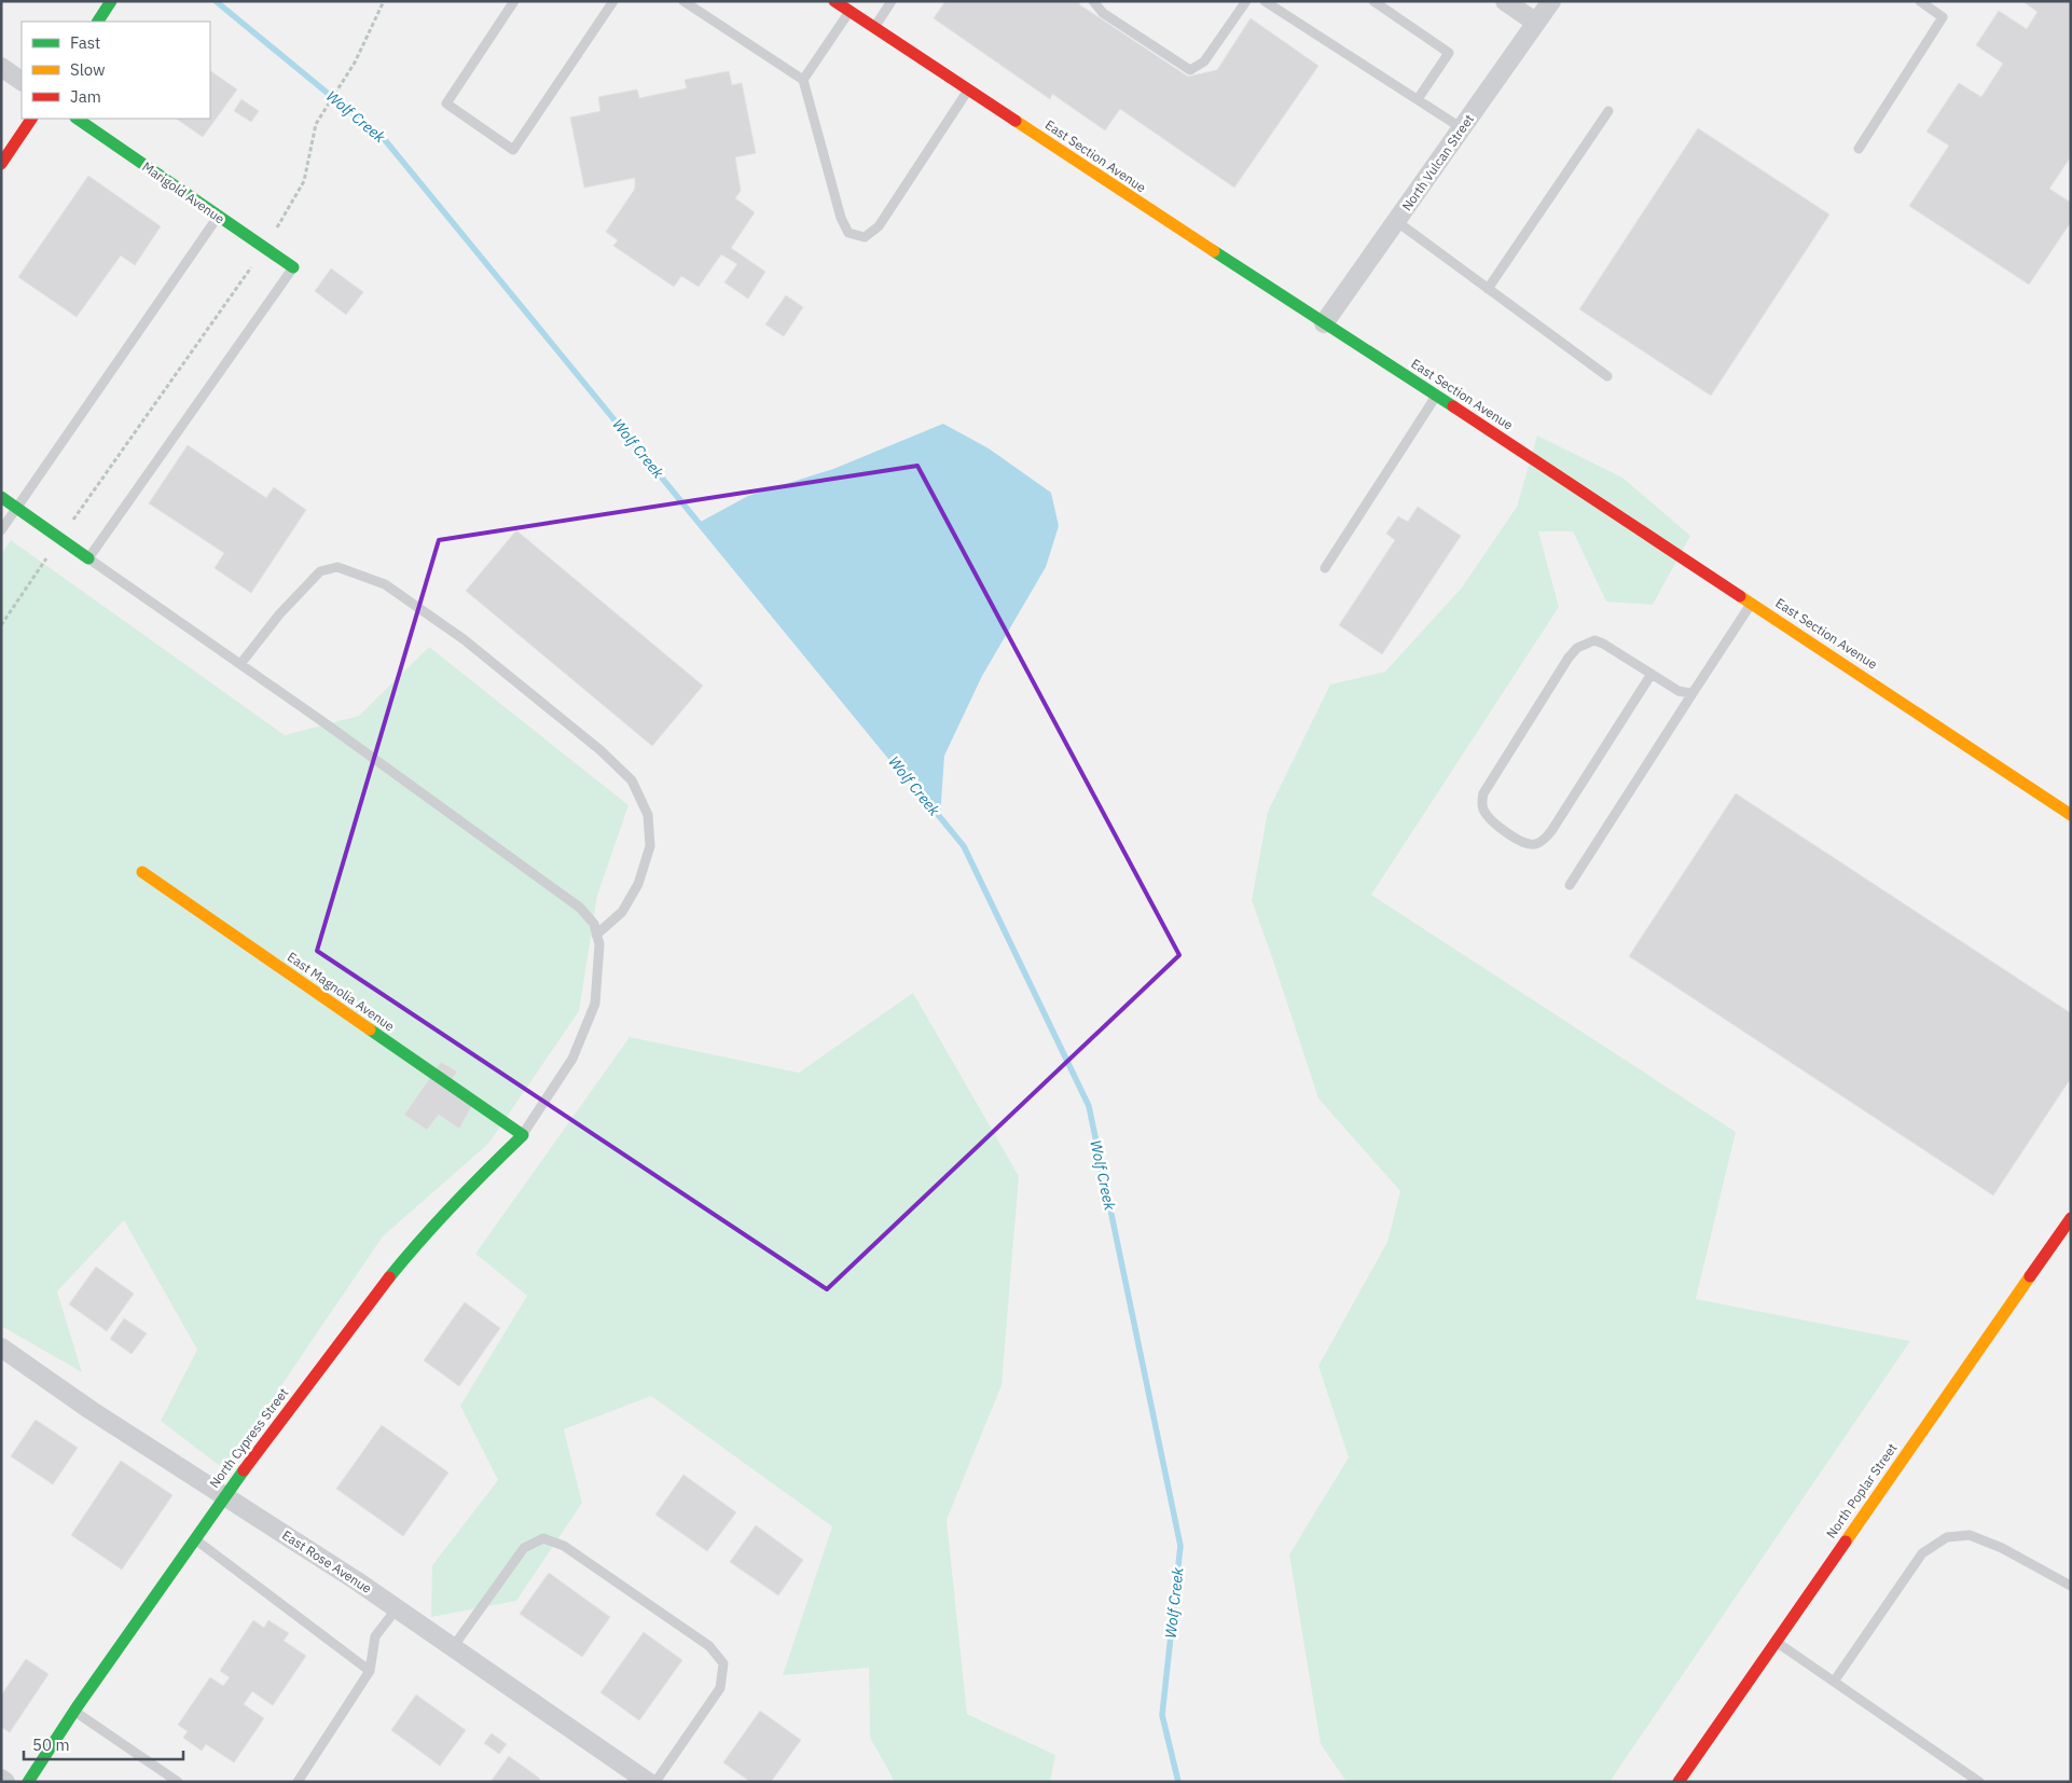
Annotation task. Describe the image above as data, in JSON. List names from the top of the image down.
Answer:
{
  "streets": {
    "street": [
      "East Section Avenue",
      "North Vulcan Street",
      "Marigold Avenue",
      "East Magnolia Avenue",
      "North Cypress Street",
      "North Poplar Street",
      "East Rose Avenue"
    ]
  },
  "crossings": [
    ["East Section Avenue", "North Vulcan Street"],
    ["East Magnolia Avenue", "North Cypress Street"],
    ["North Cypress Street", "East Rose Avenue"]
  ],
  "water": ["Wolf Creek"],
  "legend": ["Fast", "Slow", "Jam"],
  "scale_bar": "50 m"
}
